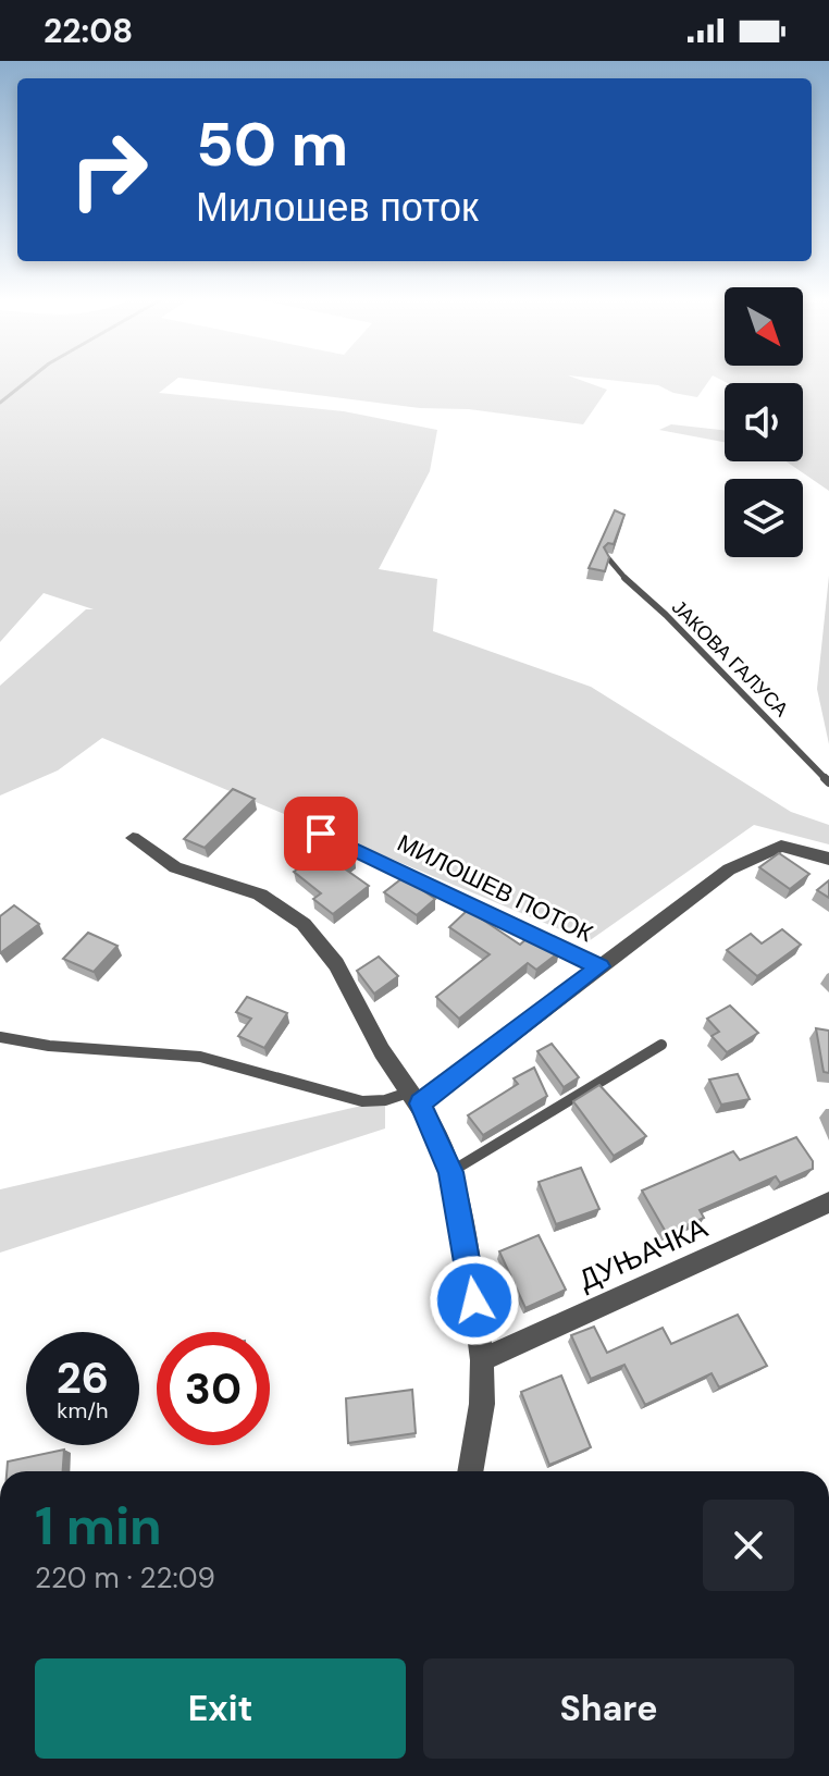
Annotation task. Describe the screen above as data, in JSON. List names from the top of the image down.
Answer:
{
  "streets": {
    "street": ["МИЛОШЕВ ПОТОК", "ДУЊАЧКА"],
    "lane": ["ЈАКОВА ГАЛУСА"]
  },
  "north": "bottom right",
  "page": {
    "status": "22:08",
    "turn": ["50 m", "Милошев поток"],
    "speed": "26 km/h",
    "limit": "30",
    "heading": ["1 min", "220 m · 22:09"],
    "buttons": ["Exit", "Share"]
  }
}
